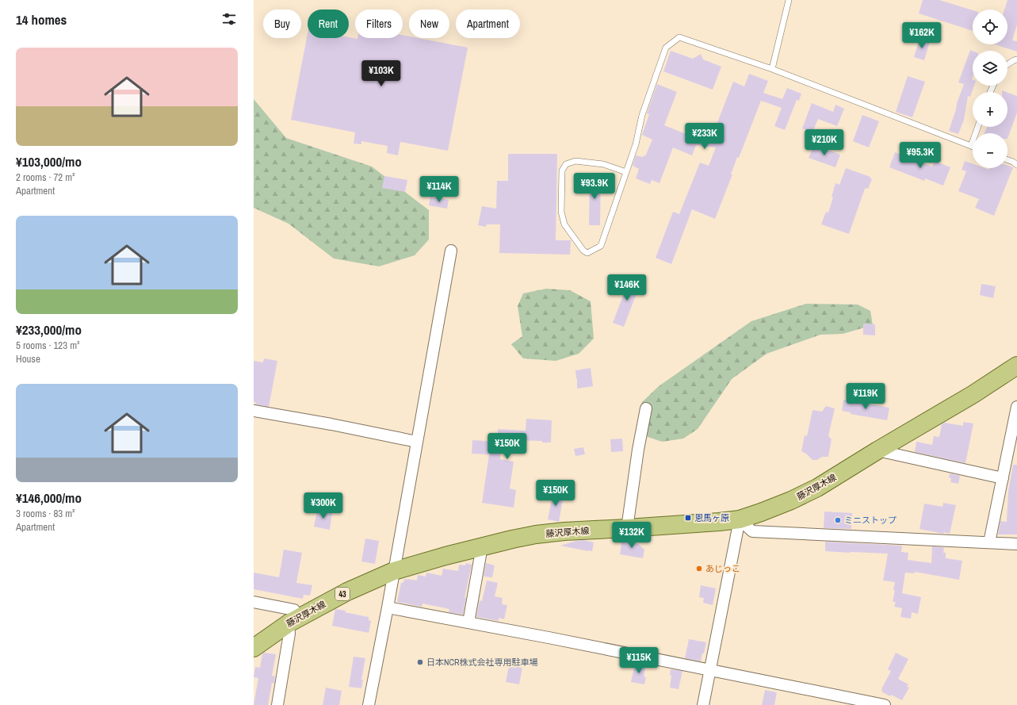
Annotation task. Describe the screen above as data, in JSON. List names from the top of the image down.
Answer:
{
  "streets": {
    "main road": ["藤沢厚木線", "43"]
  },
  "places": {
    "transit": ["恩馬ヶ原"],
    "other": ["ミニストップ", "あじっこ", "日本NCR株式会社専用駐車場"]
  },
  "page": {
    "heading": "14 homes",
    "map_buttons": ["+", "−"],
    "chip": [
      "Buy",
      "Rent",
      "Filters",
      "New",
      "Apartment"
    ],
    "price": [
      "¥162K",
      "¥103K",
      "¥233K",
      "¥210K",
      "¥95.3K",
      "¥93.9K",
      "¥114K",
      "¥146K",
      "¥119K",
      "¥150K",
      "¥150K",
      "¥300K",
      "¥132K",
      "¥115K"
    ],
    "list": [
      {
        "name": "¥103,000/mo",
        "note": "2 rooms · 72 m² · Apartment"
      },
      {
        "name": "¥233,000/mo",
        "note": "5 rooms · 123 m² · House"
      },
      {
        "name": "¥146,000/mo",
        "note": "3 rooms · 83 m² · Apartment"
      }
    ]
  }
}
